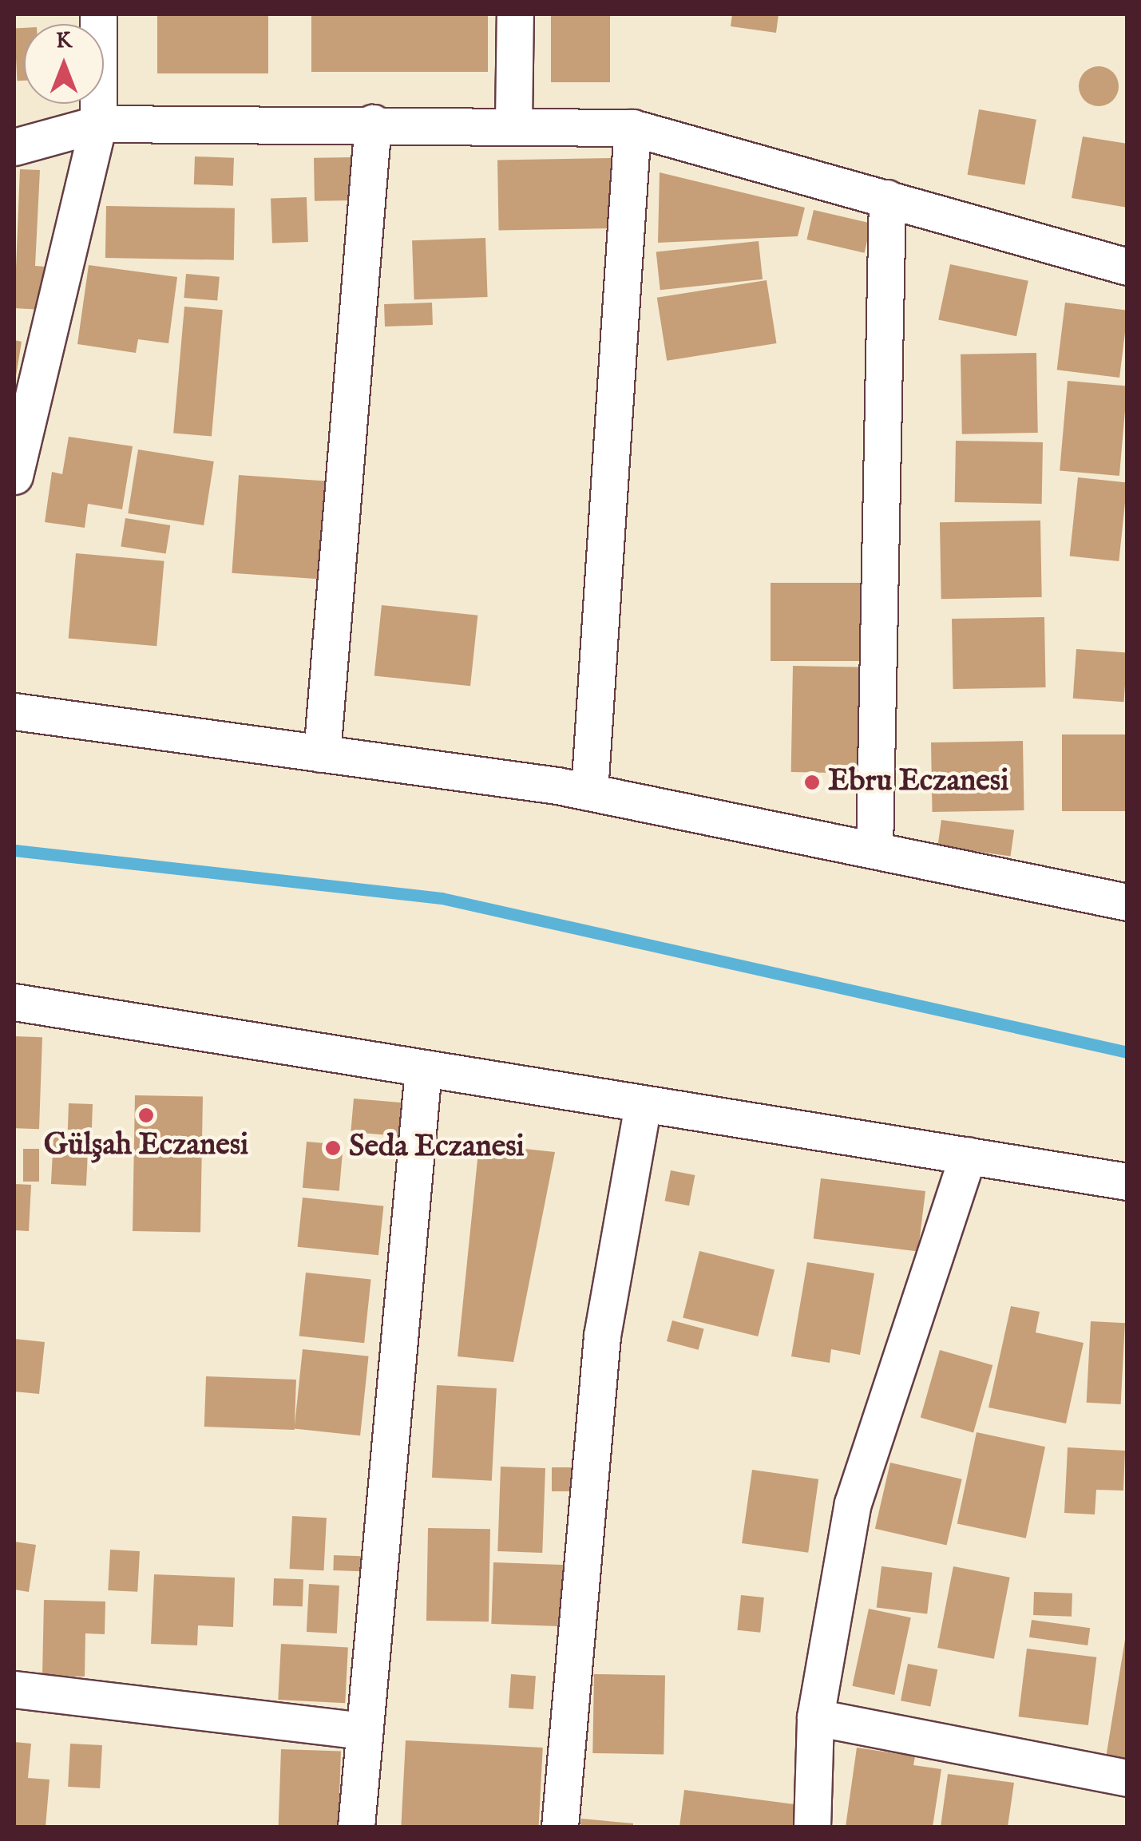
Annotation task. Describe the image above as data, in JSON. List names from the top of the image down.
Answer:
{
  "places": ["Ebru Eczanesi", "Gülşah Eczanesi", "Seda Eczanesi"],
  "north": "top"
}
